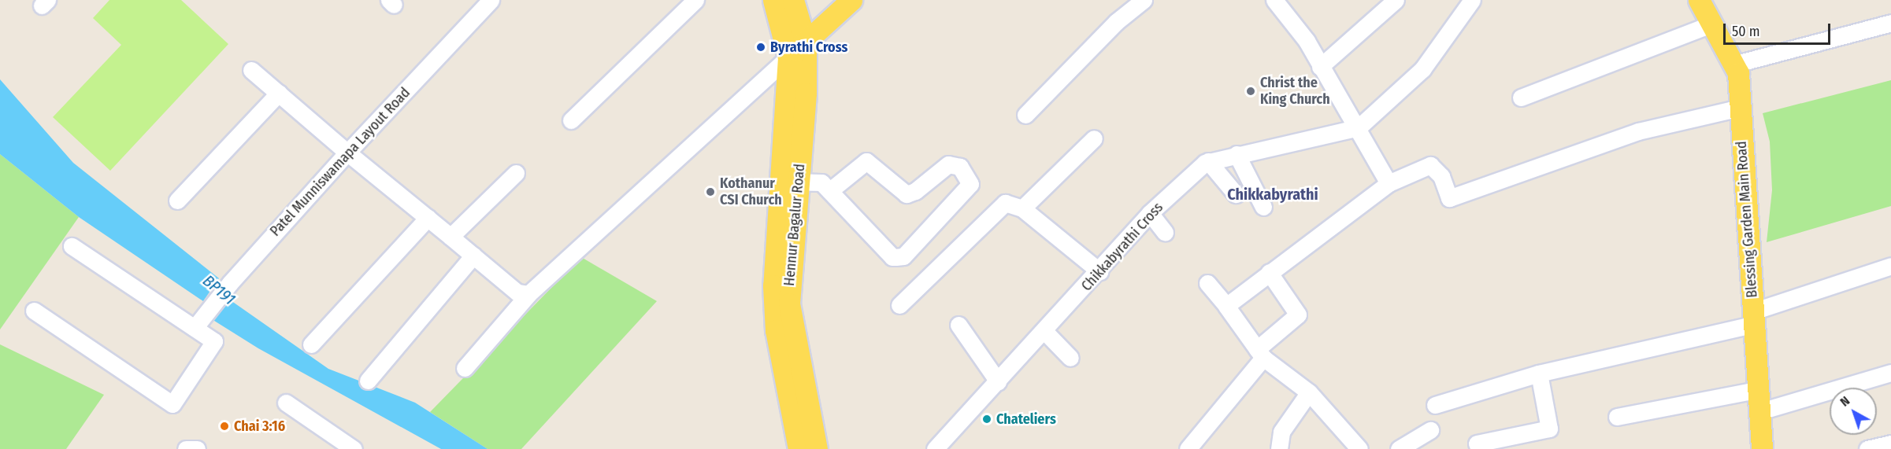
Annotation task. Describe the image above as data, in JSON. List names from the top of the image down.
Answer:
{
  "streets": {
    "main road": ["Blessing Garden Main Road", "Hennur Bagalur Road"],
    "street": ["Patel Munniswamapa Layout Road", "Chikkabyrathi Cross"]
  },
  "districts": ["Chikkabyrathi"],
  "water": ["BP191"],
  "places": [
    "Byrathi Cross",
    "Christ the King Church",
    "Kothanur CSI Church",
    "Chateliers",
    "Chai 3:16"
  ],
  "scale_bar": "50 m",
  "north": "top left"
}
